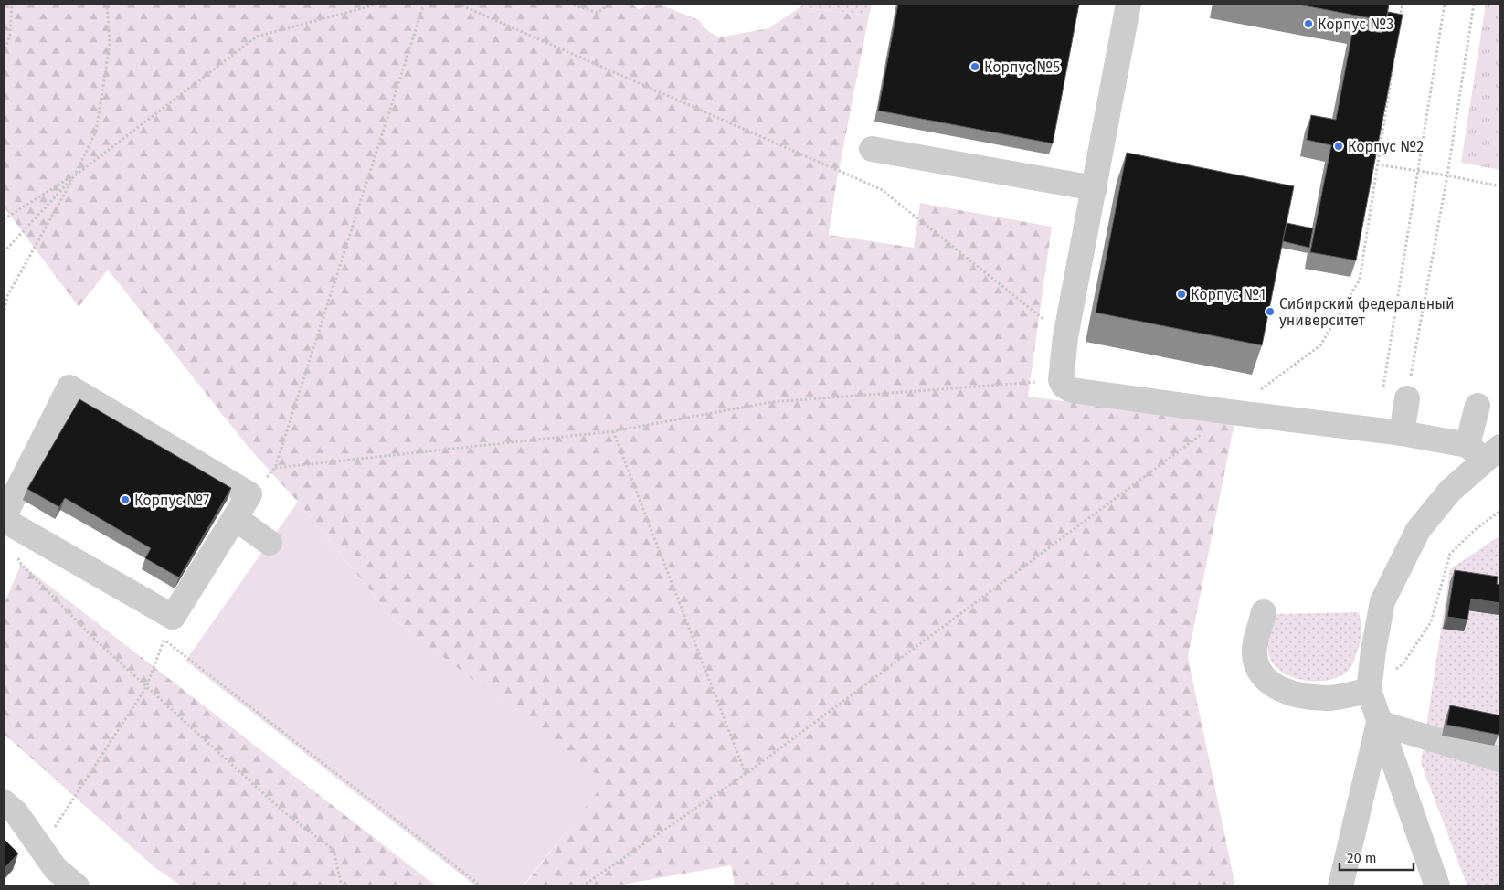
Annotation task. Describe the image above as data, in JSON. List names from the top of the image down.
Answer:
{
  "places": [
    "Корпус №3",
    "Корпус №5",
    "Корпус №2",
    "Корпус №1",
    "Сибирский федеральный университет",
    "Корпус №7"
  ],
  "scale_bar": "20 m"
}
